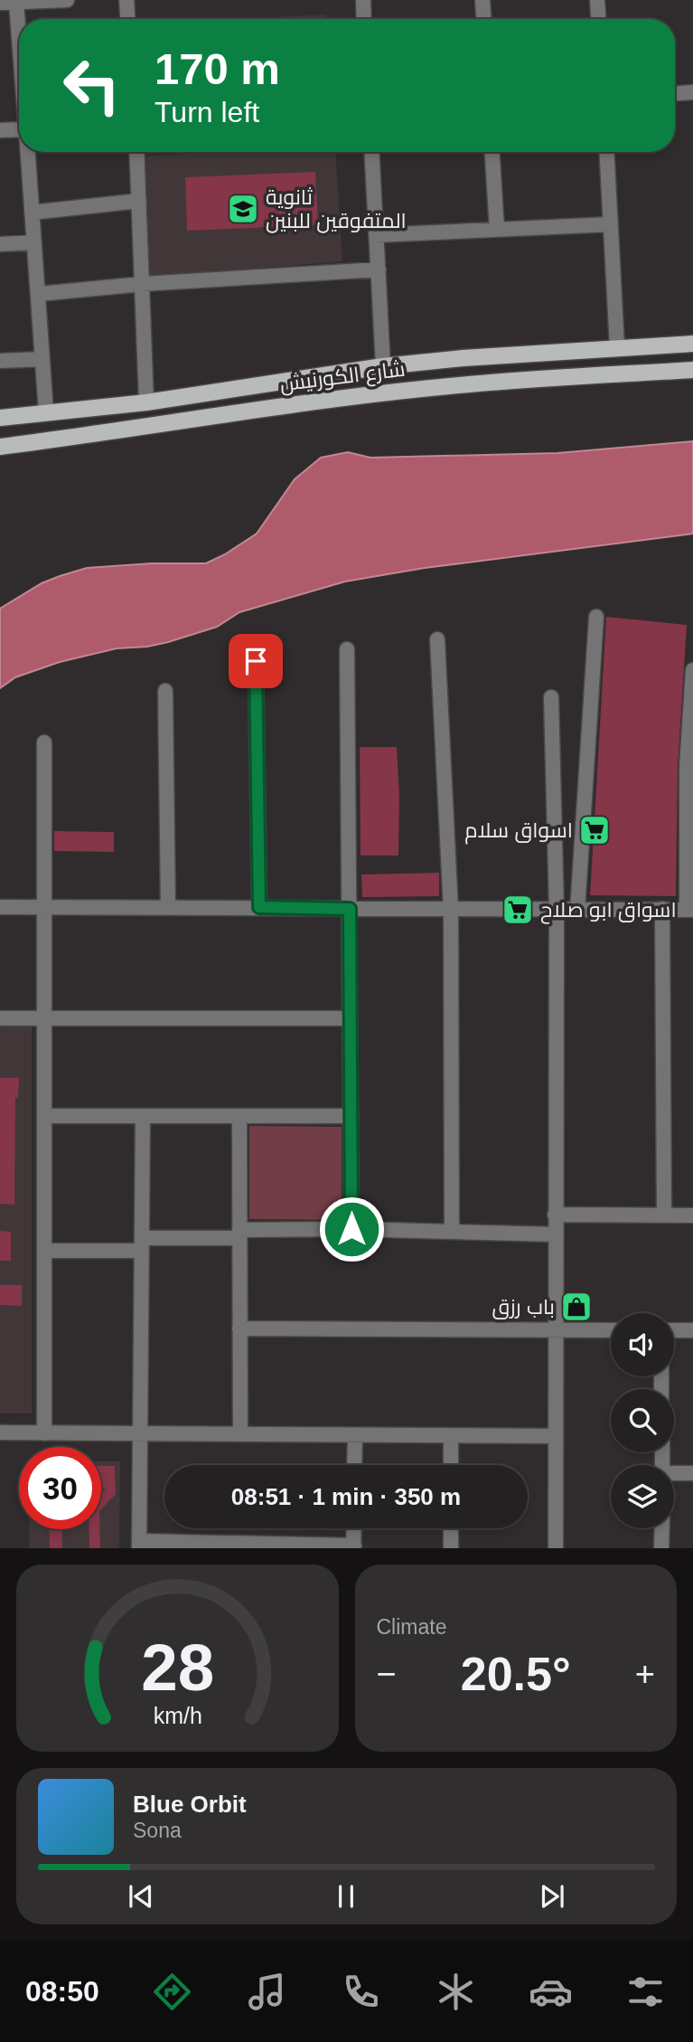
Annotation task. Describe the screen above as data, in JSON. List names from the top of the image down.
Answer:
{
  "streets": {
    "main road": ["شارع الكورنيش"]
  },
  "places": {
    "school or university": ["ثانوية المتفوقين للبنين"],
    "supermarket": ["اسواق سلام", "اسواق ابو صلاح"],
    "shop": ["باب رزق"]
  },
  "page": {
    "turn": ["170 m", "Turn left"],
    "limit": "30",
    "trip": "08:51 · 1 min · 350 m",
    "tile": "Climate",
    "heat": ["−", "20.5°", "+"],
    "song": ["Blue Orbit", "Sona"],
    "tabs": "08:50",
    "gauge": ["28", "km/h"]
  }
}
